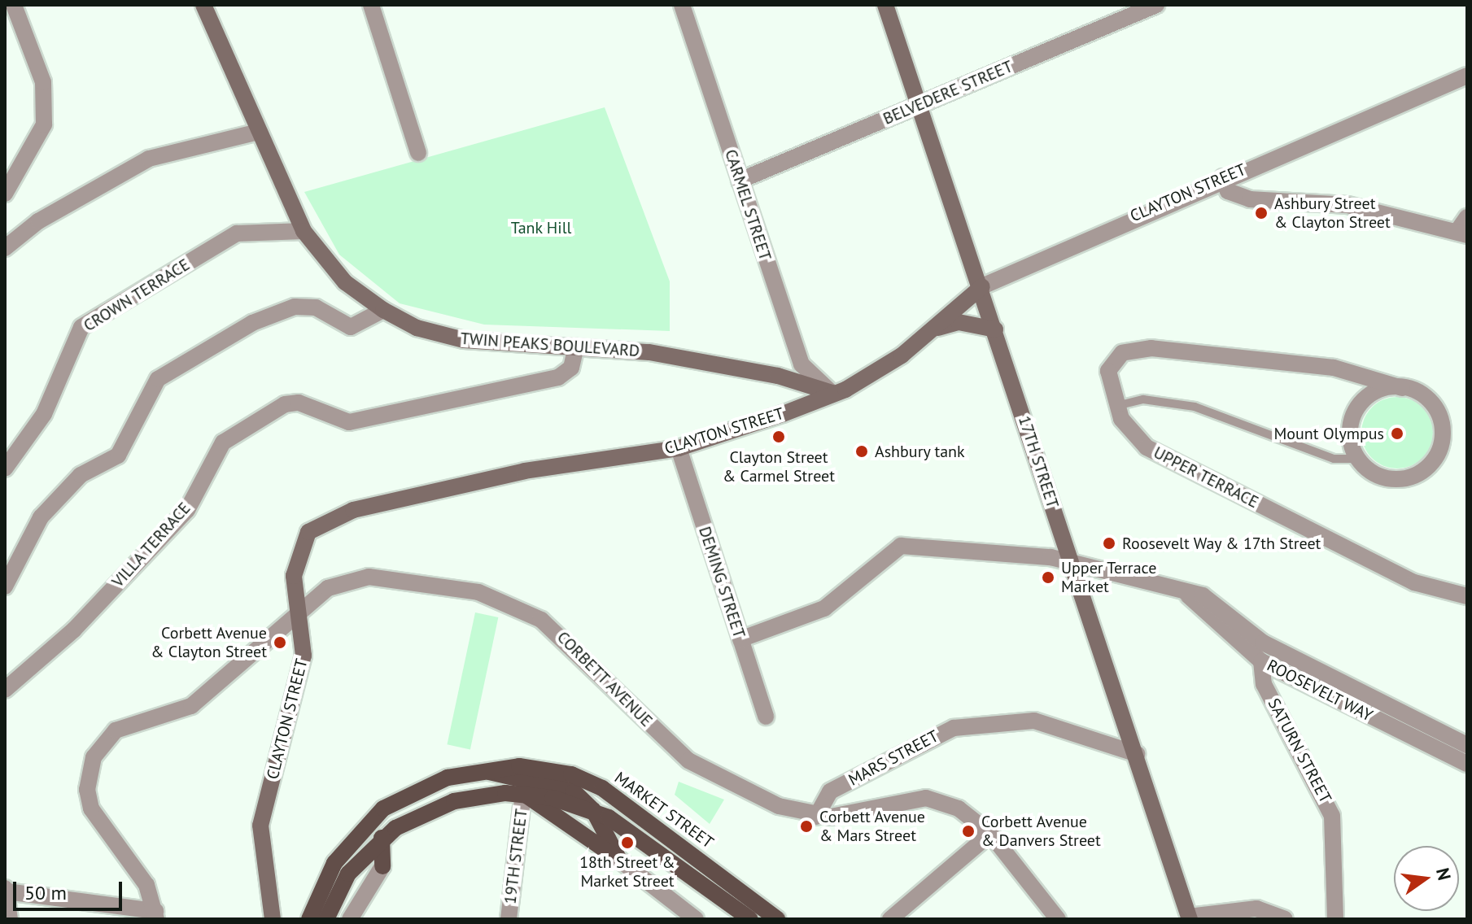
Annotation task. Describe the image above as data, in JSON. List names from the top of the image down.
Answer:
{
  "streets": {
    "main road": [
      "CLAYTON STREET",
      "TWIN PEAKS BOULEVARD",
      "17TH STREET",
      "MARKET STREET"
    ],
    "street": [
      "BELVEDERE STREET",
      "CARMEL STREET",
      "CROWN TERRACE",
      "UPPER TERRACE",
      "VILLA TERRACE",
      "DEMING STREET",
      "CORBETT AVENUE",
      "ROOSEVELT WAY",
      "SATURN STREET",
      "MARS STREET",
      "19TH STREET"
    ]
  },
  "crossings": [
    ["BELVEDERE STREET", "CARMEL STREET"],
    ["BELVEDERE STREET", "17TH STREET"],
    ["CLAYTON STREET", "CARMEL STREET"],
    ["CLAYTON STREET", "TWIN PEAKS BOULEVARD"],
    ["CLAYTON STREET", "17TH STREET"],
    ["CLAYTON STREET", "DEMING STREET"],
    ["CLAYTON STREET", "CORBETT AVENUE"],
    ["CARMEL STREET", "TWIN PEAKS BOULEVARD"],
    ["CROWN TERRACE", "TWIN PEAKS BOULEVARD"],
    ["TWIN PEAKS BOULEVARD", "VILLA TERRACE"],
    ["17TH STREET", "ROOSEVELT WAY"],
    ["17TH STREET", "MARS STREET"],
    ["DEMING STREET", "ROOSEVELT WAY"],
    ["CORBETT AVENUE", "MARS STREET"],
    ["ROOSEVELT WAY", "SATURN STREET"]
  ],
  "parks": ["Tank Hill"],
  "places": [
    "Ashbury Street & Clayton Street",
    "Mount Olympus",
    "Clayton Street & Carmel Street",
    "Ashbury tank",
    "Roosevelt Way & 17th Street",
    "Upper Terrace Market",
    "Corbett Avenue & Clayton Street",
    "Corbett Avenue & Mars Street",
    "Corbett Avenue & Danvers Street",
    "18th Street & Market Street"
  ],
  "scale_bar": "50 m",
  "north": "right"
}
